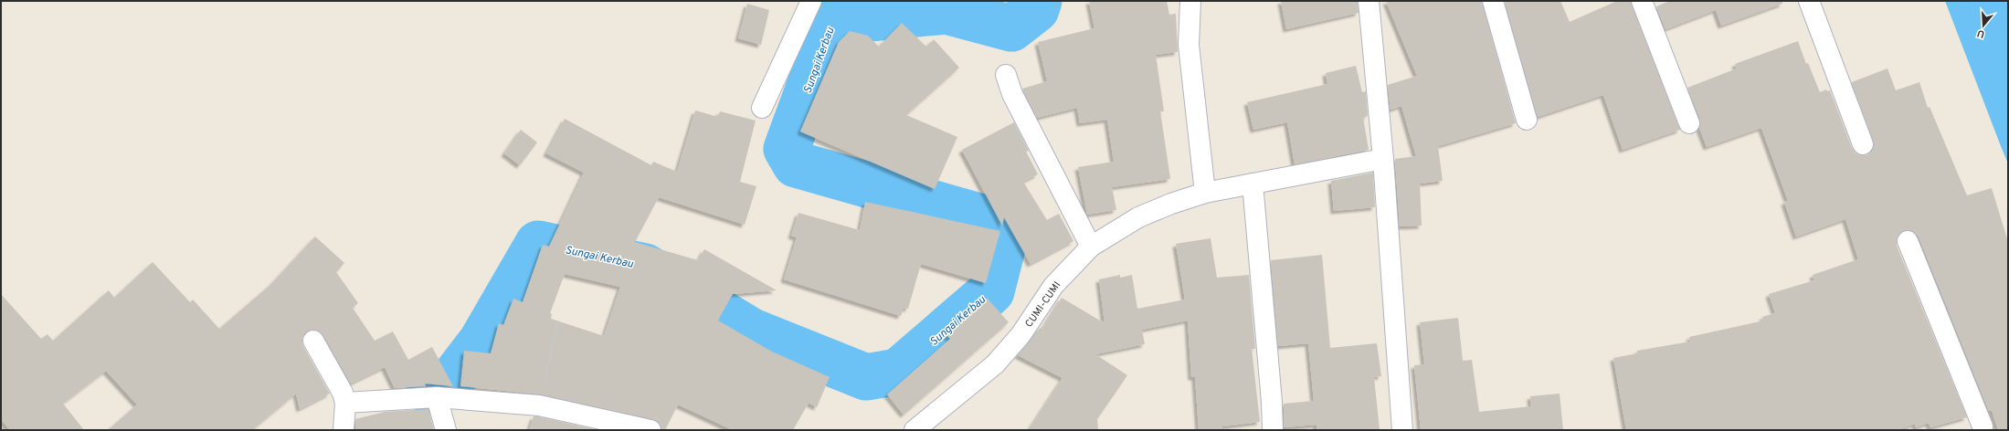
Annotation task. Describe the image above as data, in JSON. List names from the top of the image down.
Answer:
{
  "streets": {
    "street": ["CUMI-CUMI"]
  },
  "water": ["Sungai Kerbau"],
  "north": "bottom"
}
